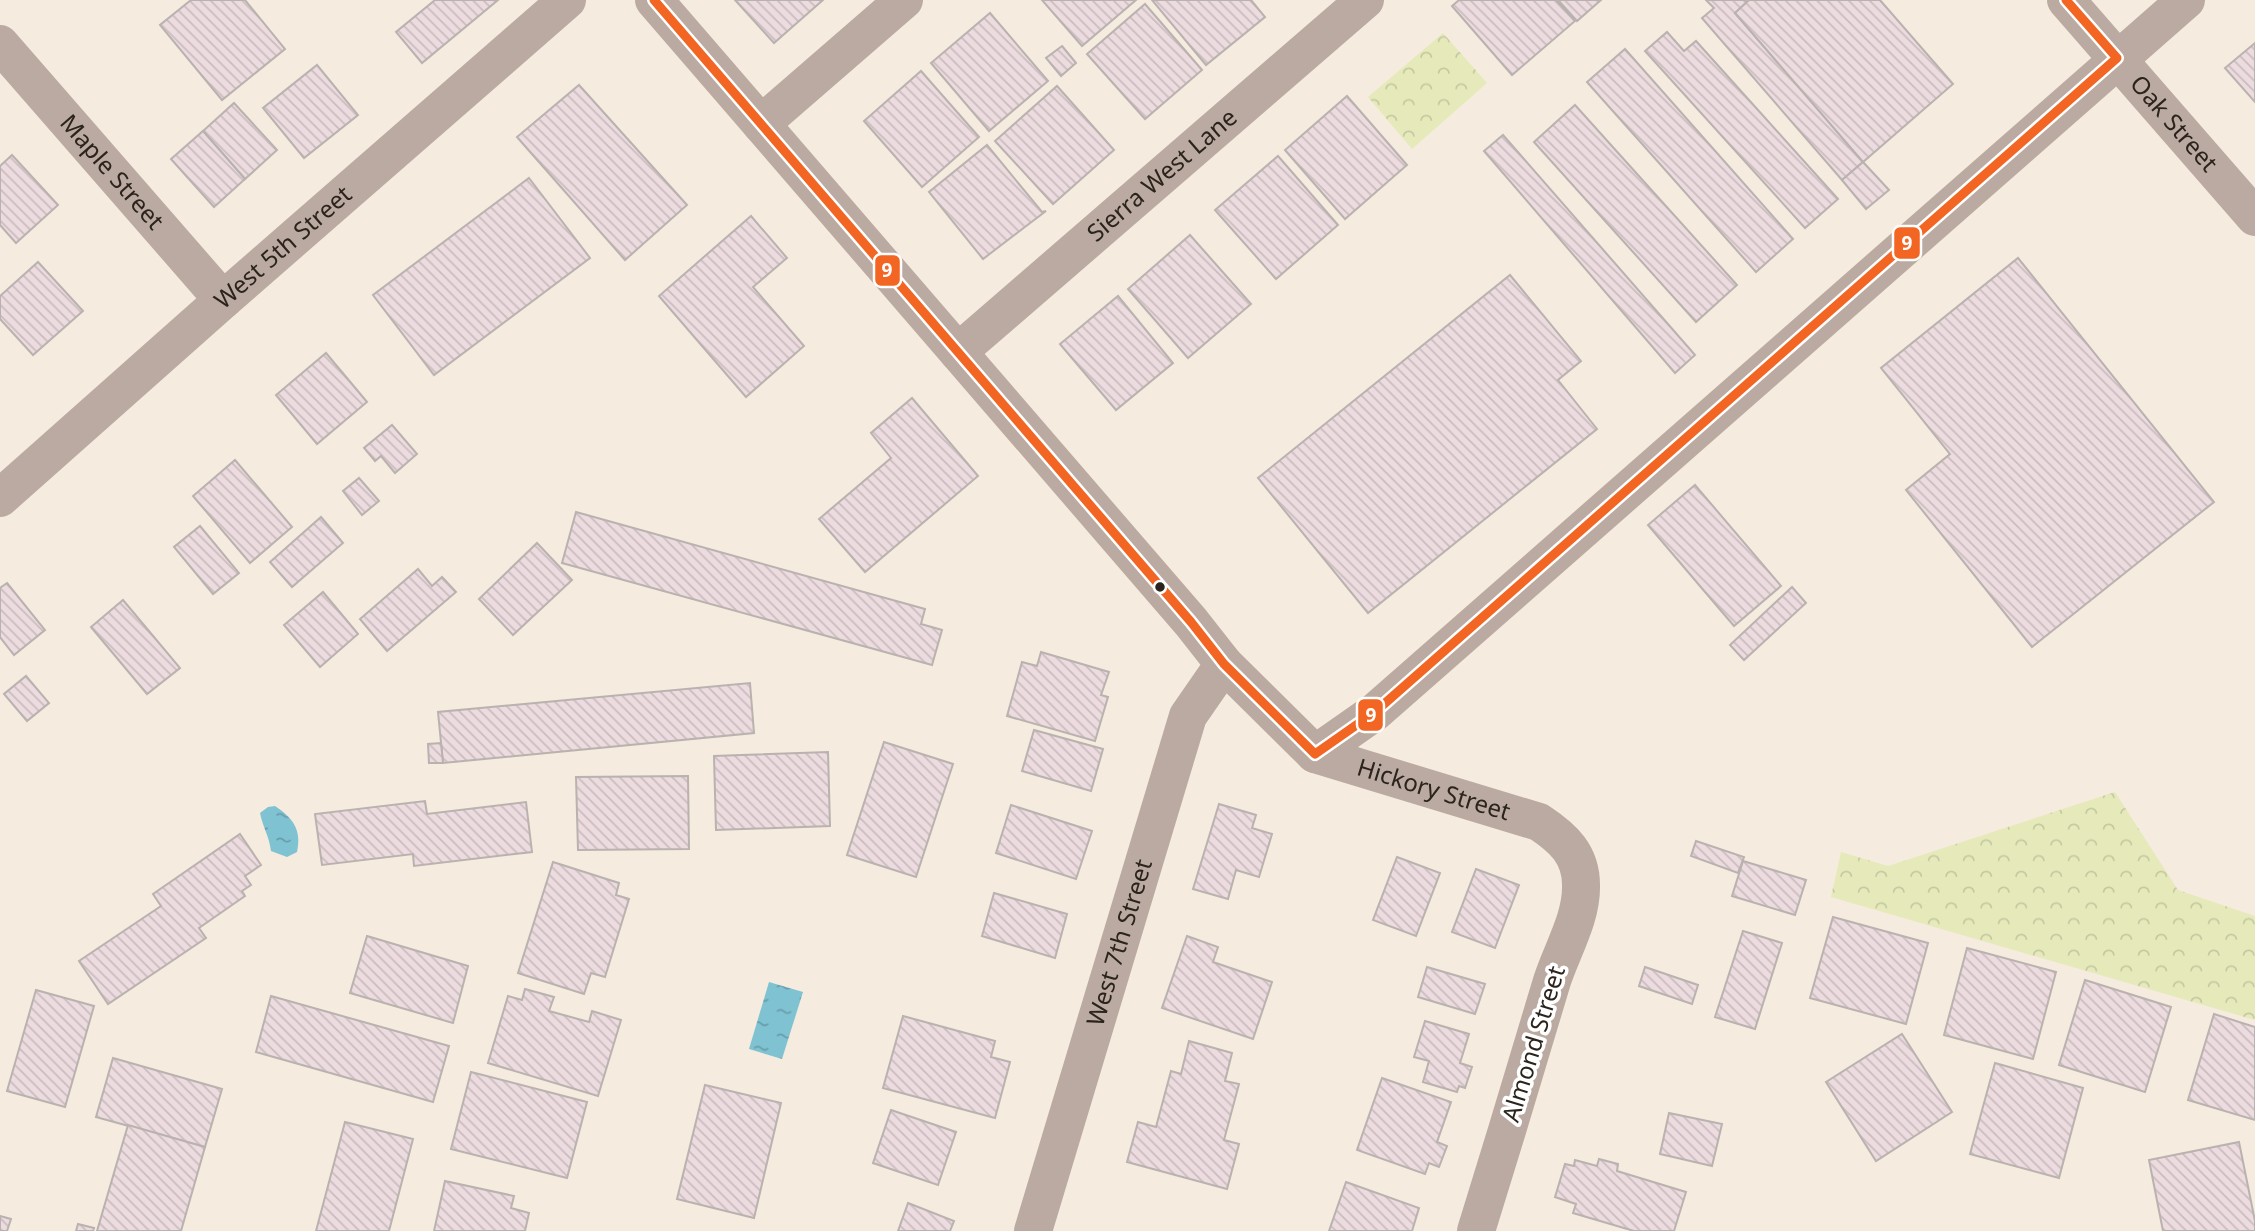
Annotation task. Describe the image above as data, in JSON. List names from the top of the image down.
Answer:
{
  "streets": {
    "street": [
      "Oak Street",
      "Maple Street",
      "Sierra West Lane",
      "West 5th Street",
      "Hickory Street",
      "West 7th Street",
      "Almond Street"
    ]
  },
  "crossings": [
    ["Maple Street", "West 5th Street"],
    ["Sierra West Lane", "Hickory Street"],
    ["Hickory Street", "West 7th Street"],
    ["Hickory Street", "Almond Street"]
  ],
  "lines": ["transit line 9"]
}
